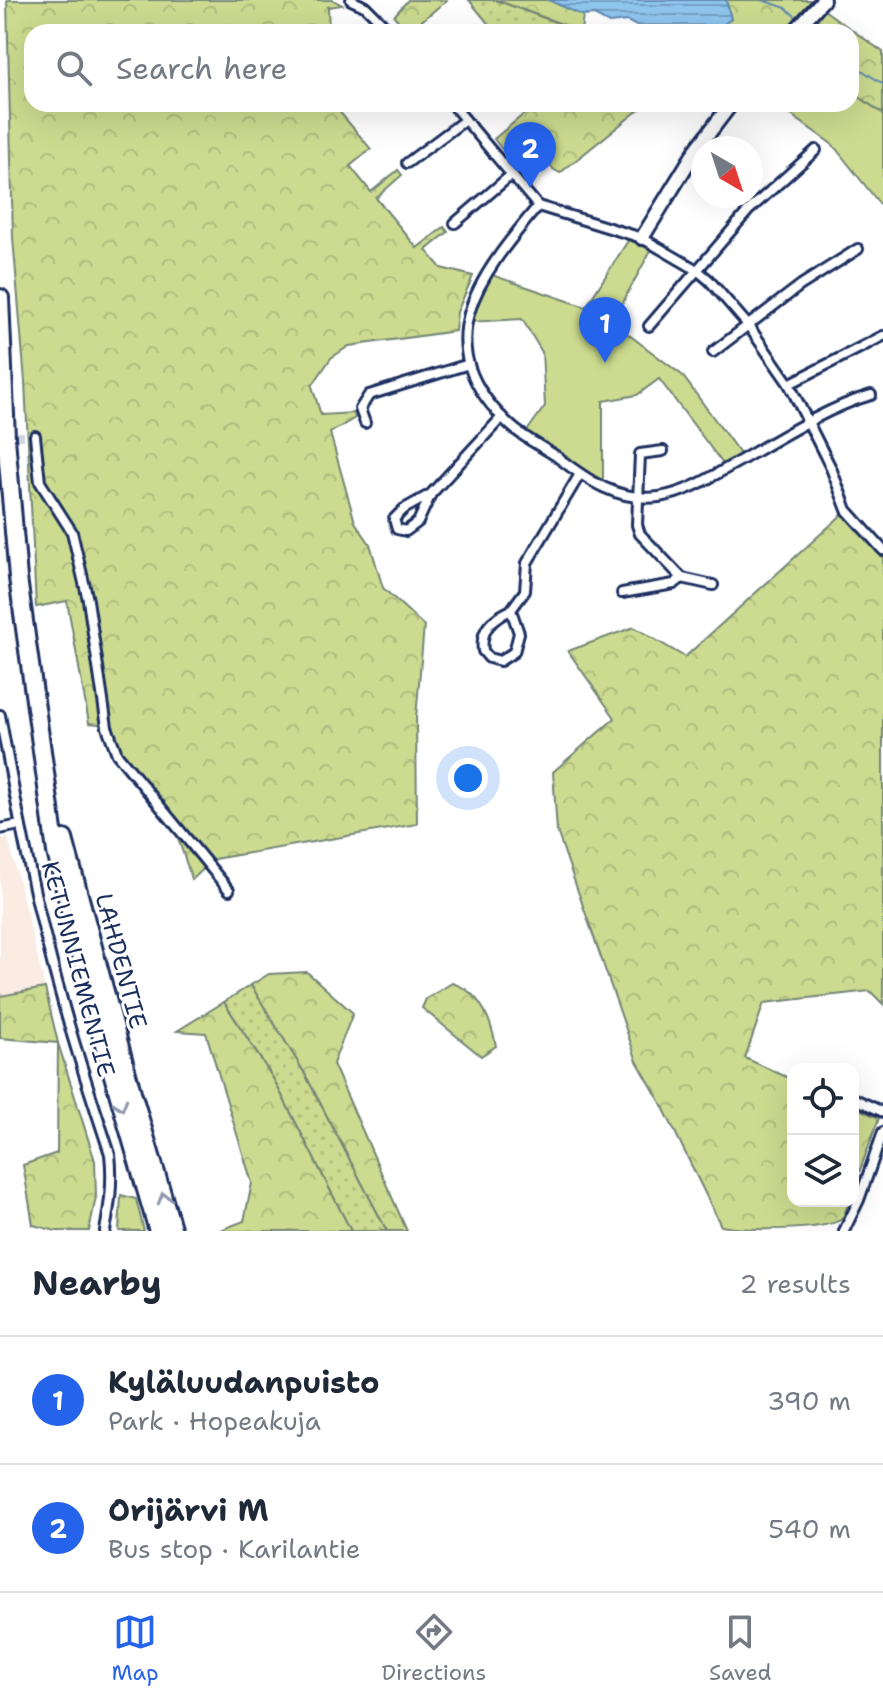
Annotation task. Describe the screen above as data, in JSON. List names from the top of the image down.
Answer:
{
  "streets": {
    "highway": ["LAHDENTIE"],
    "street": ["KETUNNIEMENTIE"]
  },
  "north": "bottom right",
  "page": {
    "search": "Search here",
    "pins": ["2", "1"],
    "heading": ["Nearby", "2 results"],
    "list": [
      {
        "mark": "1",
        "name": "Kyläluudanpuisto",
        "note": "Park · Hopeakuja",
        "value": "390 m"
      },
      {
        "mark": "2",
        "name": "Orijärvi M",
        "note": "Bus stop · Karilantie",
        "value": "540 m"
      }
    ],
    "nav": ["Map", "Directions", "Saved"]
  }
}
